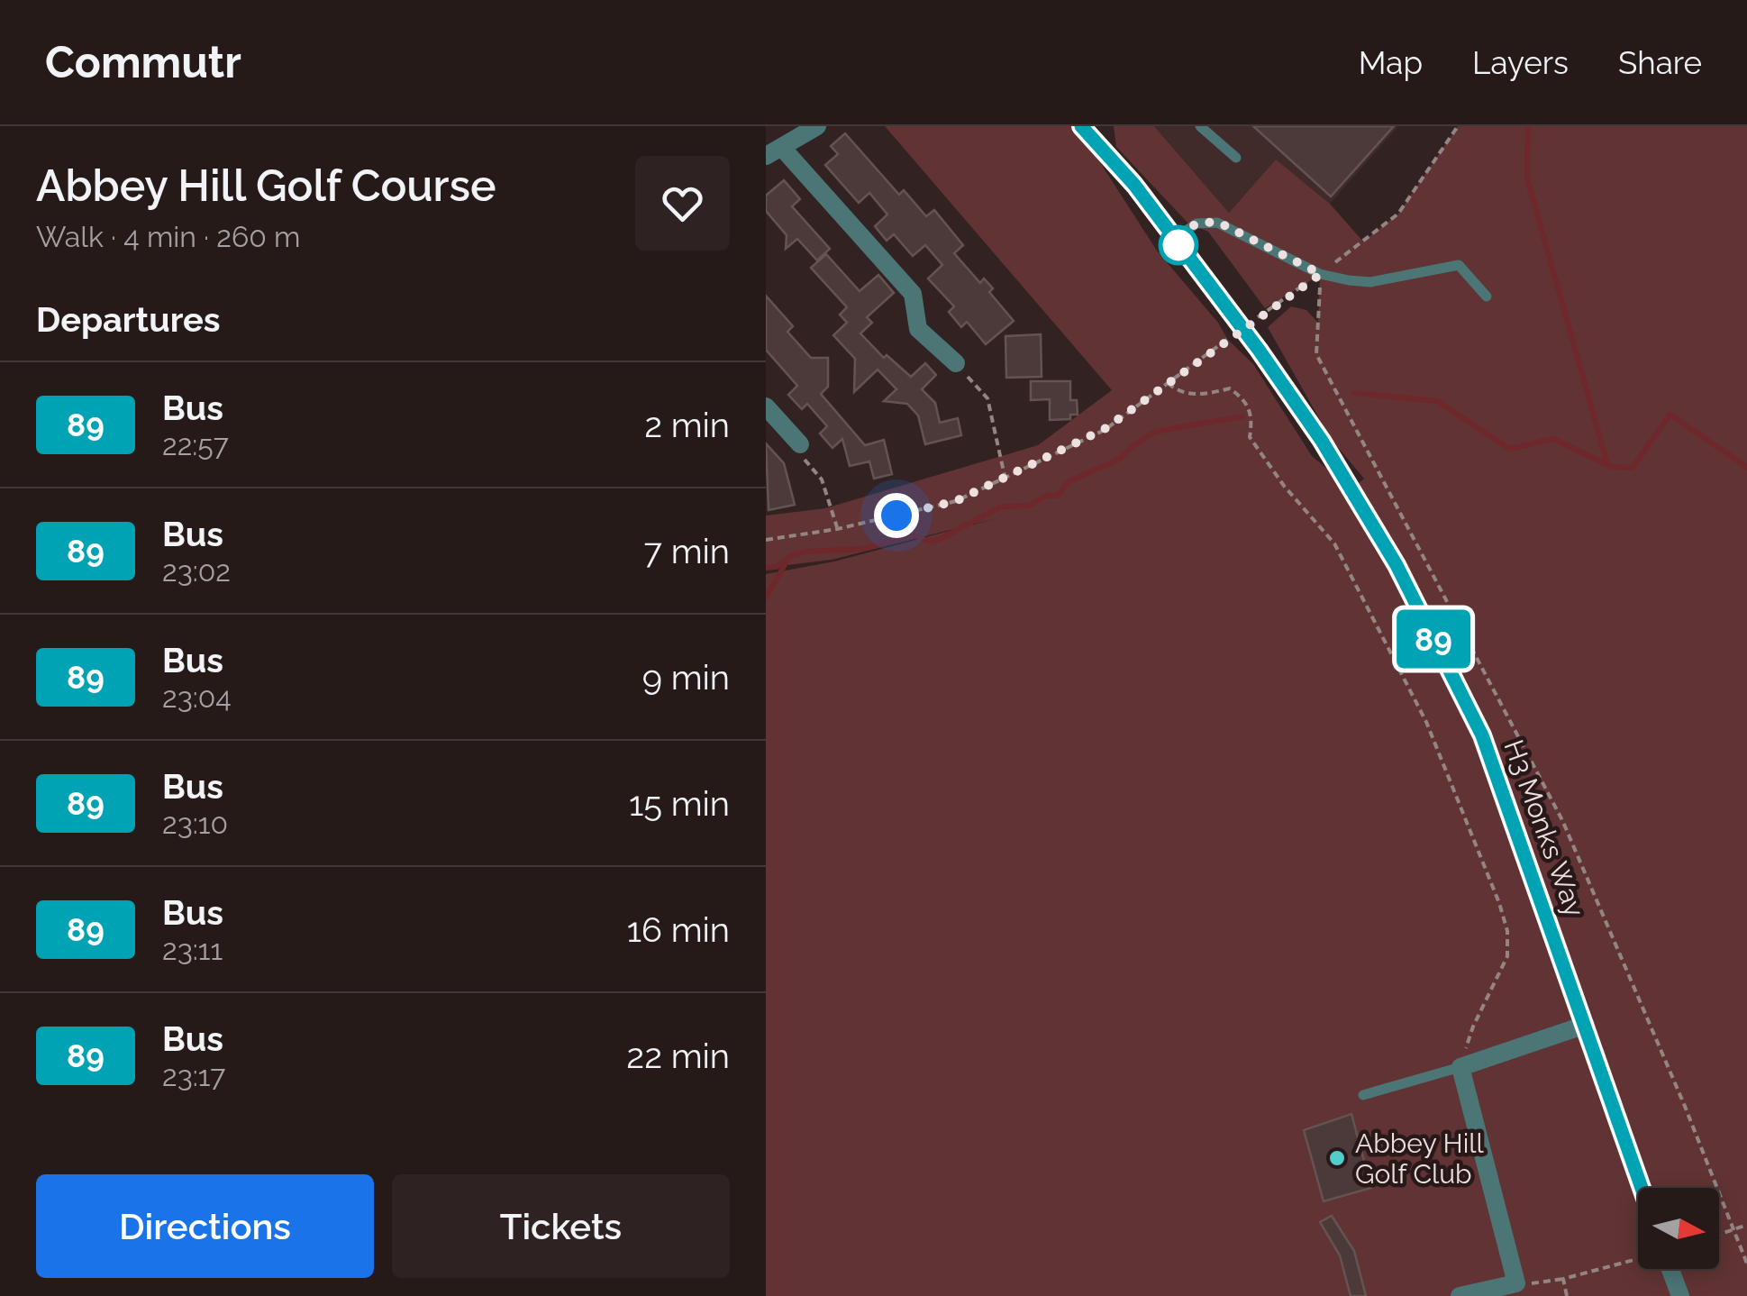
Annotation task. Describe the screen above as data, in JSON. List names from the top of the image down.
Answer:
{
  "streets": {
    "street": ["H3 Monks Way"]
  },
  "places": ["Abbey Hill Golf Club"],
  "lines": ["bus line 89"],
  "north": "right",
  "page": {
    "header": "Commutr",
    "nav": ["Map", "Layers", "Share"],
    "heading": [
      ["Abbey Hill Golf Course", "Walk · 4 min · 260 m"],
      "Departures"
    ],
    "on_map": "89",
    "list": [
      {
        "mark": "89",
        "name": "Bus",
        "note": "22:57",
        "value": "2 min"
      },
      {
        "mark": "89",
        "name": "Bus",
        "note": "23:02",
        "value": "7 min"
      },
      {
        "mark": "89",
        "name": "Bus",
        "note": "23:04",
        "value": "9 min"
      },
      {
        "mark": "89",
        "name": "Bus",
        "note": "23:10",
        "value": "15 min"
      },
      {
        "mark": "89",
        "name": "Bus",
        "note": "23:11",
        "value": "16 min"
      },
      {
        "mark": "89",
        "name": "Bus",
        "note": "23:17",
        "value": "22 min"
      }
    ],
    "buttons": ["Directions", "Tickets"]
  }
}
